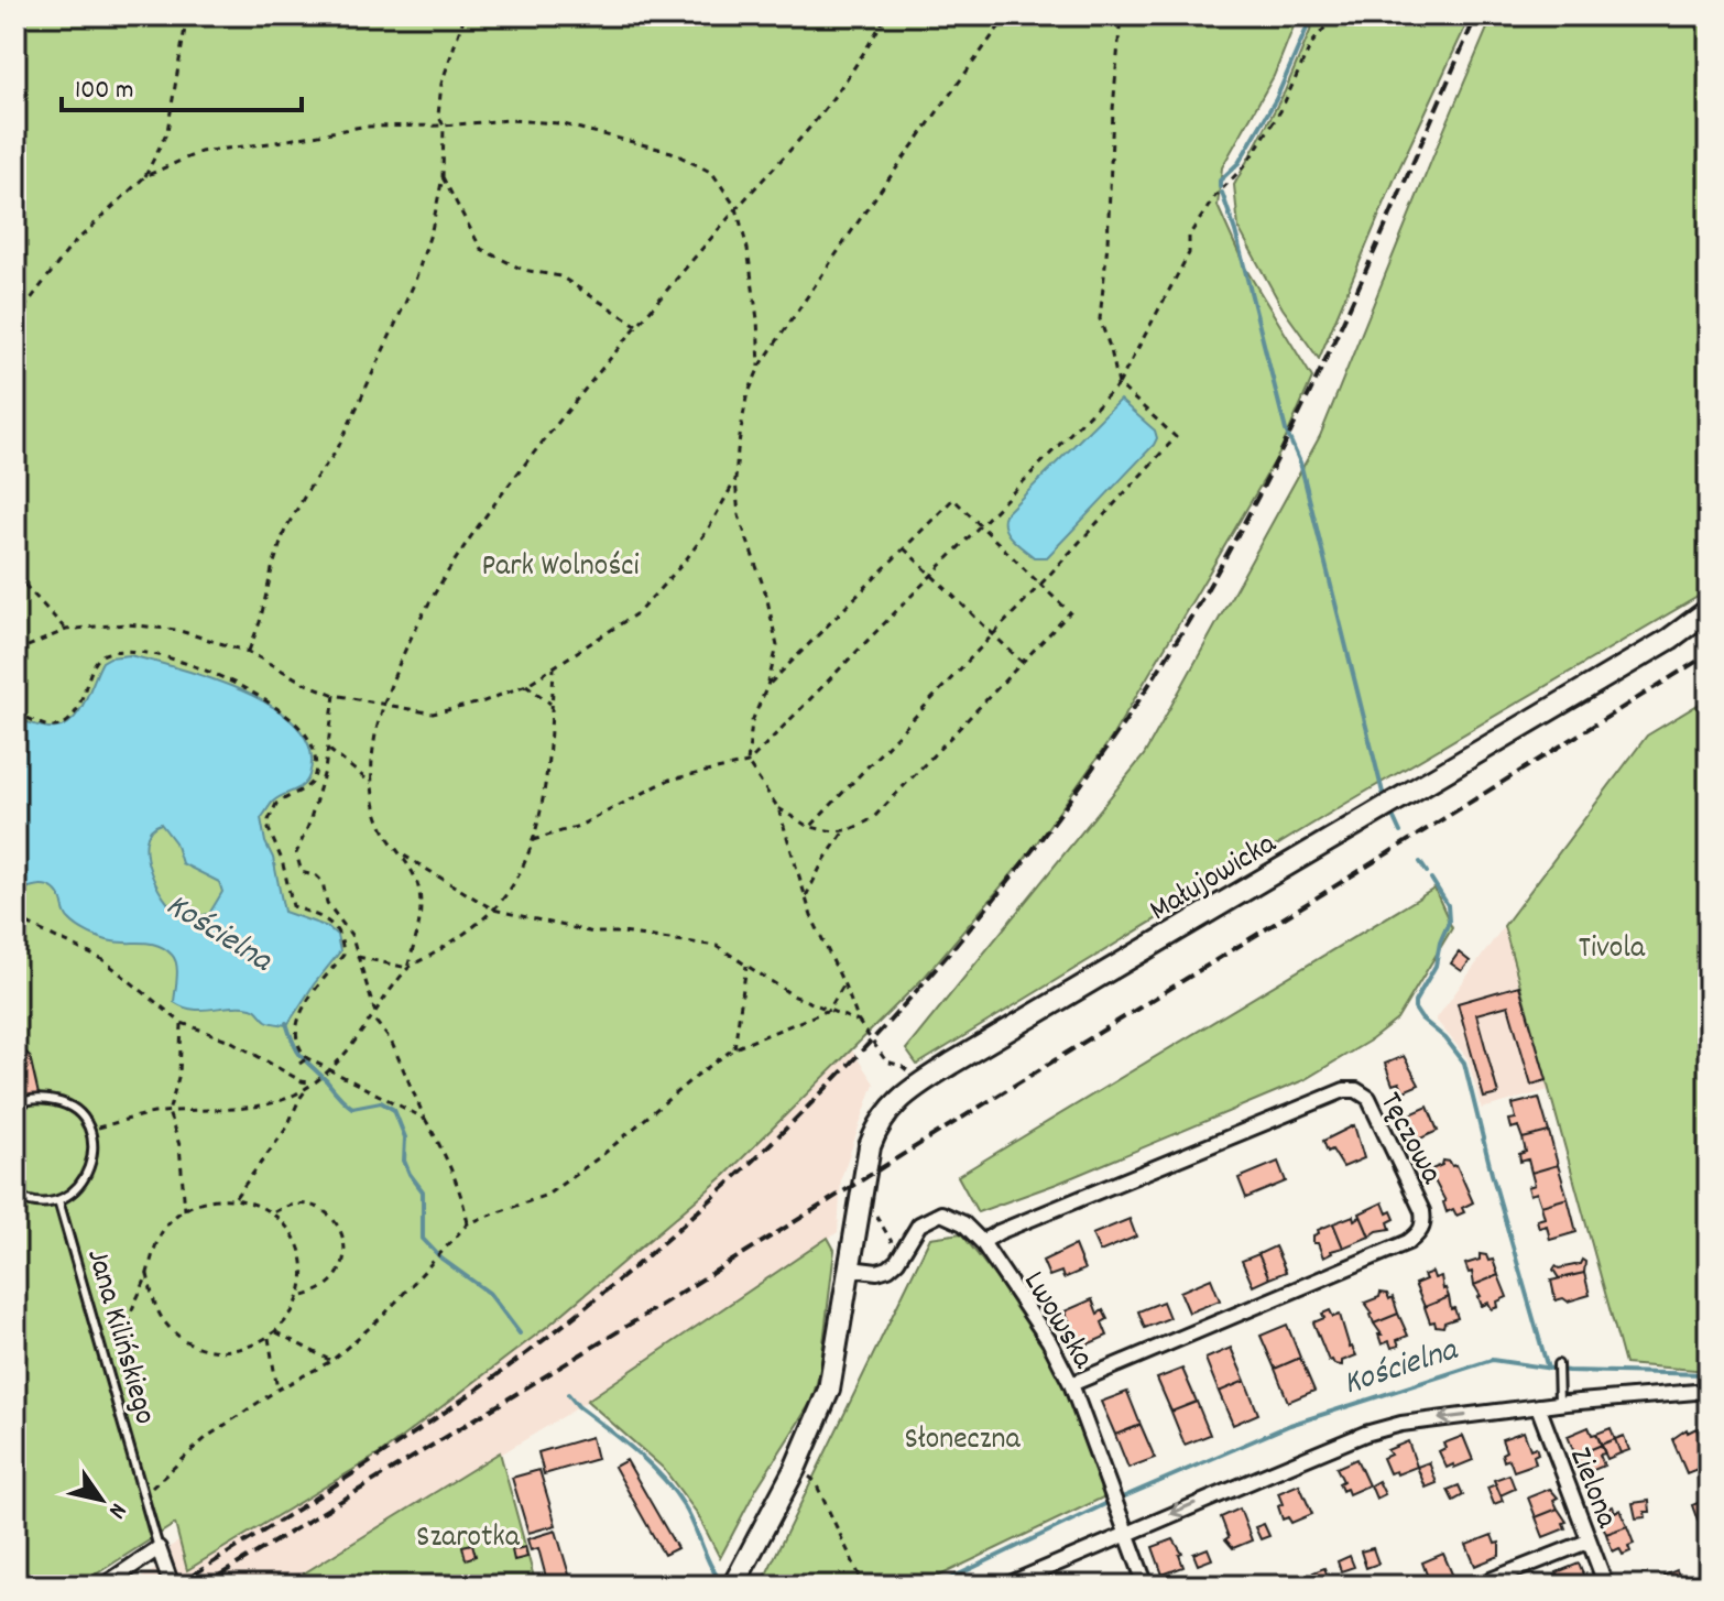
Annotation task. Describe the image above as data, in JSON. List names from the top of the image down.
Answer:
{
  "streets": {
    "street": [
      "Małujowicka",
      "Tęczowa",
      "Lwowska",
      "Jana Kilińskiego",
      "Zielona"
    ]
  },
  "crossings": [
    ["Małujowicka", "Lwowska"],
    ["Tęczowa", "Lwowska"]
  ],
  "water": ["Kościelna"],
  "parks": [
    "Park Wolności",
    "Tivola",
    "Słoneczna",
    "Szarotka"
  ],
  "scale_bar": "100 m",
  "north": "bottom right"
}
